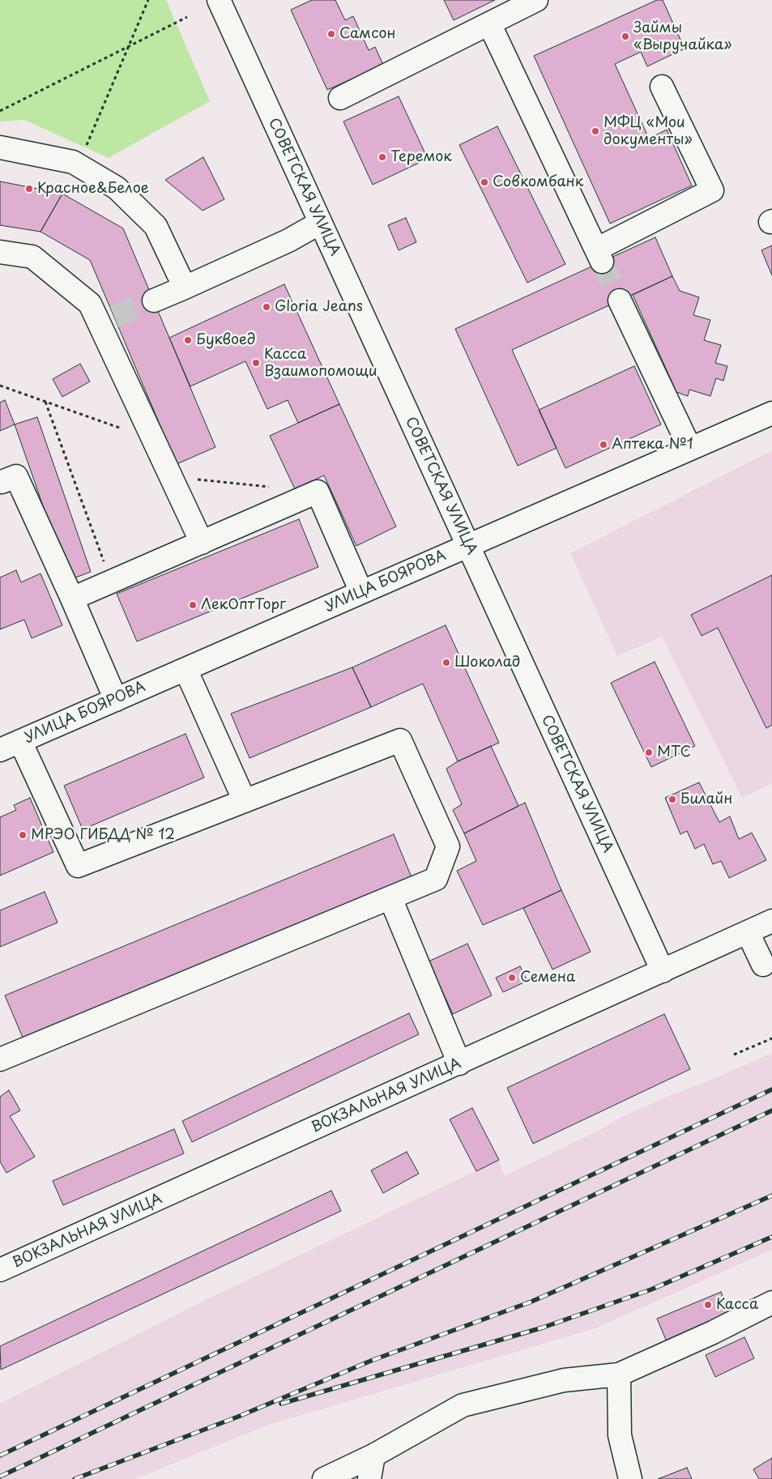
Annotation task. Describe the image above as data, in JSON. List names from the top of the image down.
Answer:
{
  "streets": {
    "street": ["СОВЕТСКАЯ УЛИЦА", "УЛИЦА БОЯРОВА", "ВОКЗАЛЬНАЯ УЛИЦА"]
  },
  "crossings": [
    ["СОВЕТСКАЯ УЛИЦА", "УЛИЦА БОЯРОВА"],
    ["СОВЕТСКАЯ УЛИЦА", "ВОКЗАЛЬНАЯ УЛИЦА"]
  ],
  "places": [
    "Самсон",
    "Займы «Выручайка»",
    "МФЦ «Мои документы»",
    "Теремок",
    "Совкомбанк",
    "Красное&Белое",
    "Gloria Jeans",
    "Буквоед",
    "Касса Взаимопомощи",
    "Аптека №1",
    "ЛекОптТорг",
    "Шоколад",
    "МТС",
    "Билайн",
    "МРЭО ГИБДД № 12",
    "Семена",
    "Касса"
  ]
}
